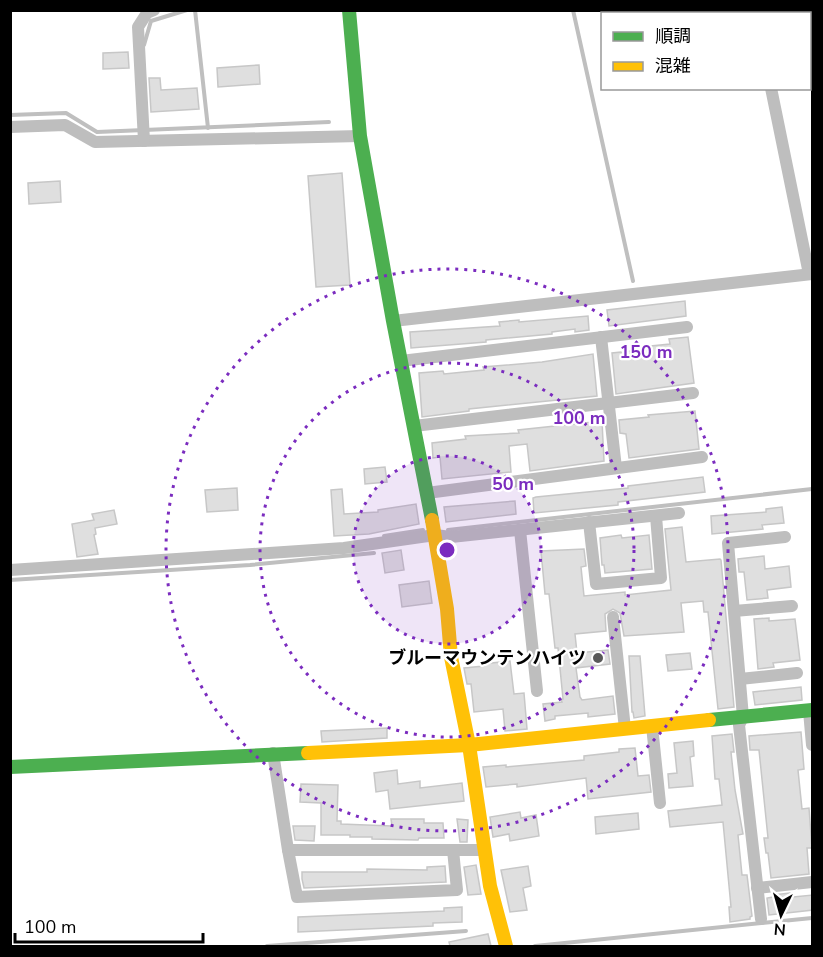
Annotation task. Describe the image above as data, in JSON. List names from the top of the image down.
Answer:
{
  "places": ["ブルーマウンテンハイツ"],
  "legend": ["順調", "混雑"],
  "scale_bar": "100 m",
  "north": "bottom",
  "rings": ["150 m", "100 m", "50 m"]
}
